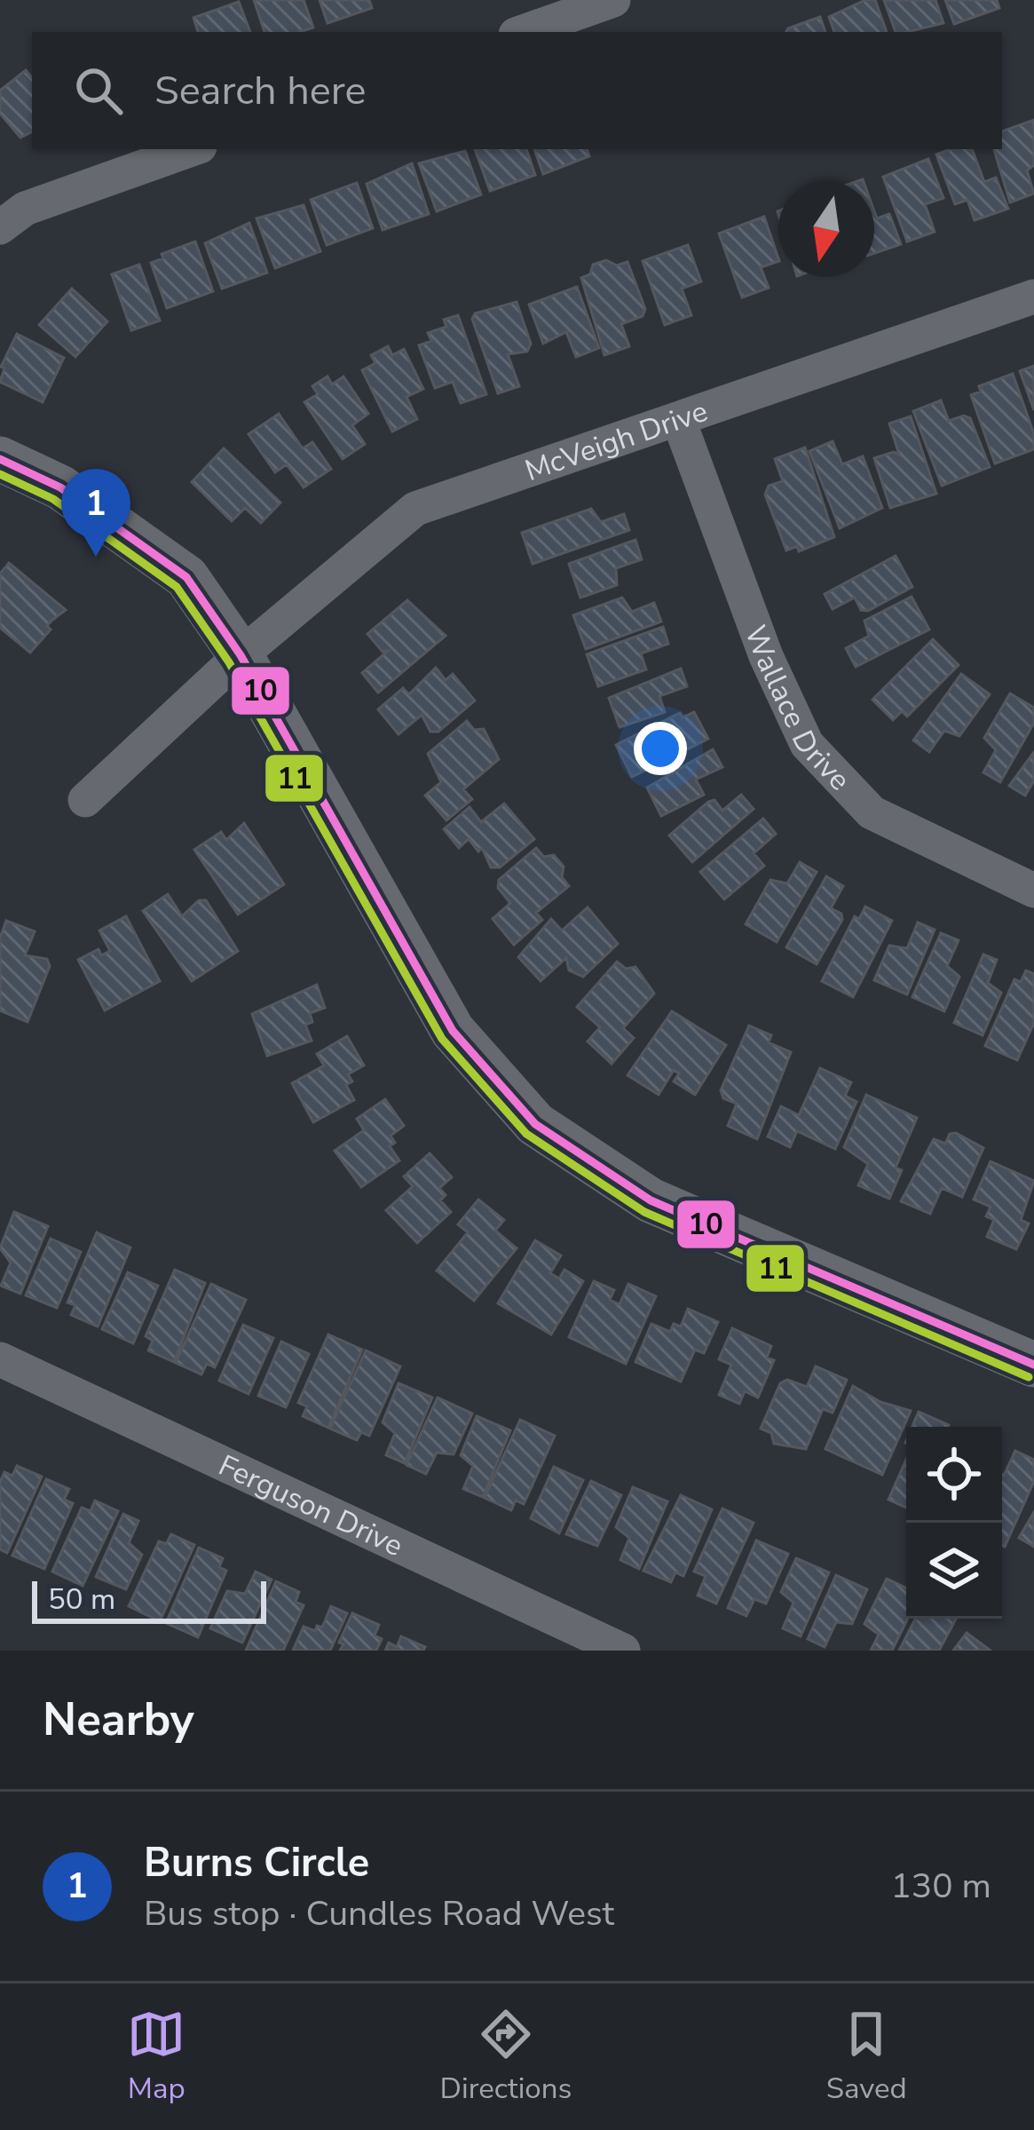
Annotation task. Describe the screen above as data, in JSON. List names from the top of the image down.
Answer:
{
  "streets": {
    "street": ["McVeigh Drive", "Wallace Drive", "Ferguson Drive"]
  },
  "crossings": [
    ["McVeigh Drive", "Wallace Drive"]
  ],
  "lines": ["transit line 10", "transit line 11"],
  "scale_bar": "50 m",
  "north": "bottom",
  "page": {
    "search": "Search here",
    "pins": "1",
    "scale": "50 m",
    "heading": "Nearby",
    "list": [
      {
        "mark": "1",
        "name": "Burns Circle",
        "note": "Bus stop · Cundles Road West",
        "value": "130 m"
      }
    ],
    "nav": ["Map", "Directions", "Saved"]
  }
}
